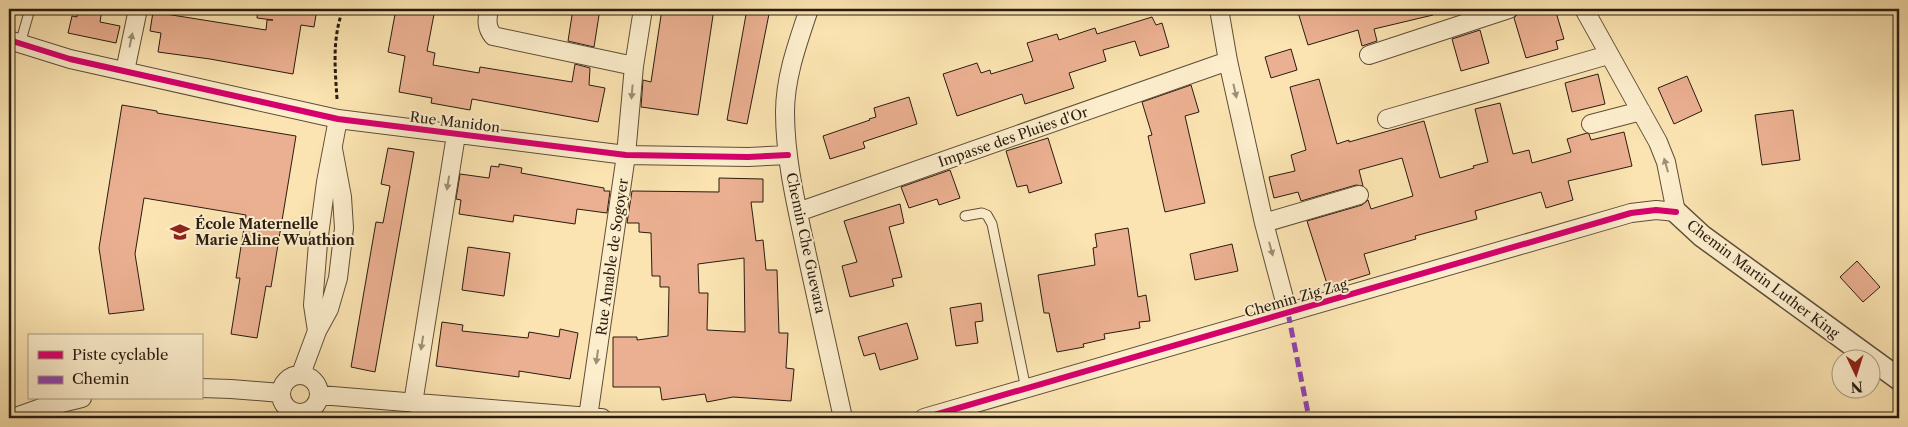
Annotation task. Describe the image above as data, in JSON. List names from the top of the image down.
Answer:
{
  "streets": {
    "street": [
      "Rue Manidon",
      "Impasse des Pluies d'Or",
      "Chemin Che Guevara",
      "Rue Amable de Sogoyer",
      "Chemin Martin Luther King",
      "Chemin Zig Zag"
    ]
  },
  "crossings": [
    ["Rue Manidon", "Chemin Che Guevara"],
    ["Rue Manidon", "Rue Amable de Sogoyer"],
    ["Impasse des Pluies d'Or", "Chemin Che Guevara"],
    ["Impasse des Pluies d'Or", "Chemin Zig Zag"],
    ["Chemin Martin Luther King", "Chemin Zig Zag"]
  ],
  "one_way": ["Rue Amable de Sogoyer"],
  "places": {
    "school or university": ["École Maternelle Marie Aline Wuathion"]
  },
  "legend": ["Piste cyclable", "Chemin"],
  "north": "bottom"
}
